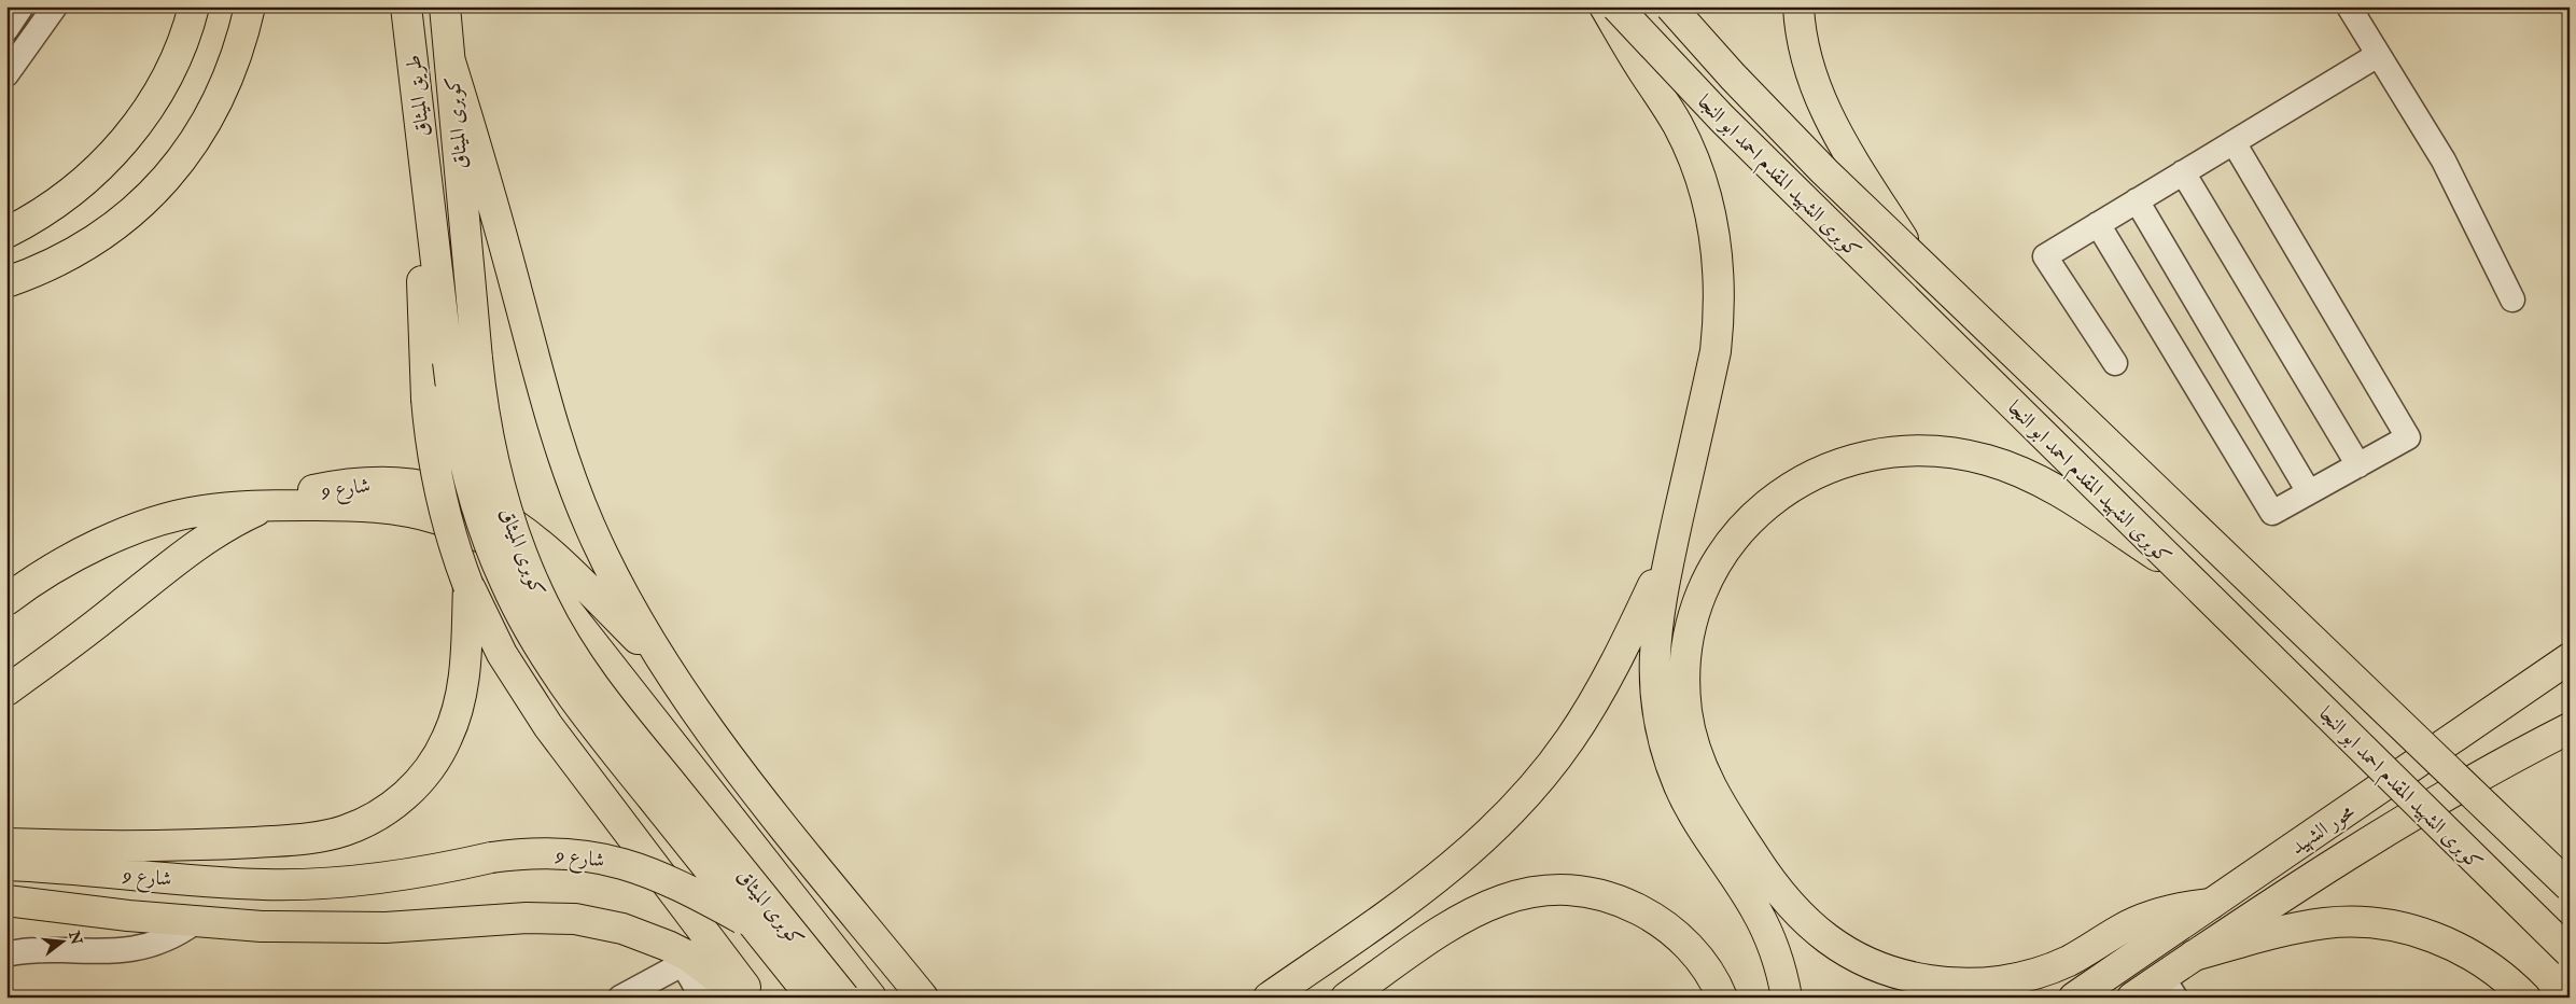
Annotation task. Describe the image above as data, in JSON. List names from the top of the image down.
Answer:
{
  "streets": {
    "main road": [
      "طريق الميثاق",
      "كوبرى الميثاق",
      "كوبرى الشهيد المقدم احمد ابو النجا",
      "شارع 9",
      "محور الشهيد"
    ]
  },
  "crossings": [
    ["طريق الميثاق", "كوبرى الميثاق"],
    ["كوبرى الميثاق", "شارع 9"]
  ],
  "north": "right"
}
